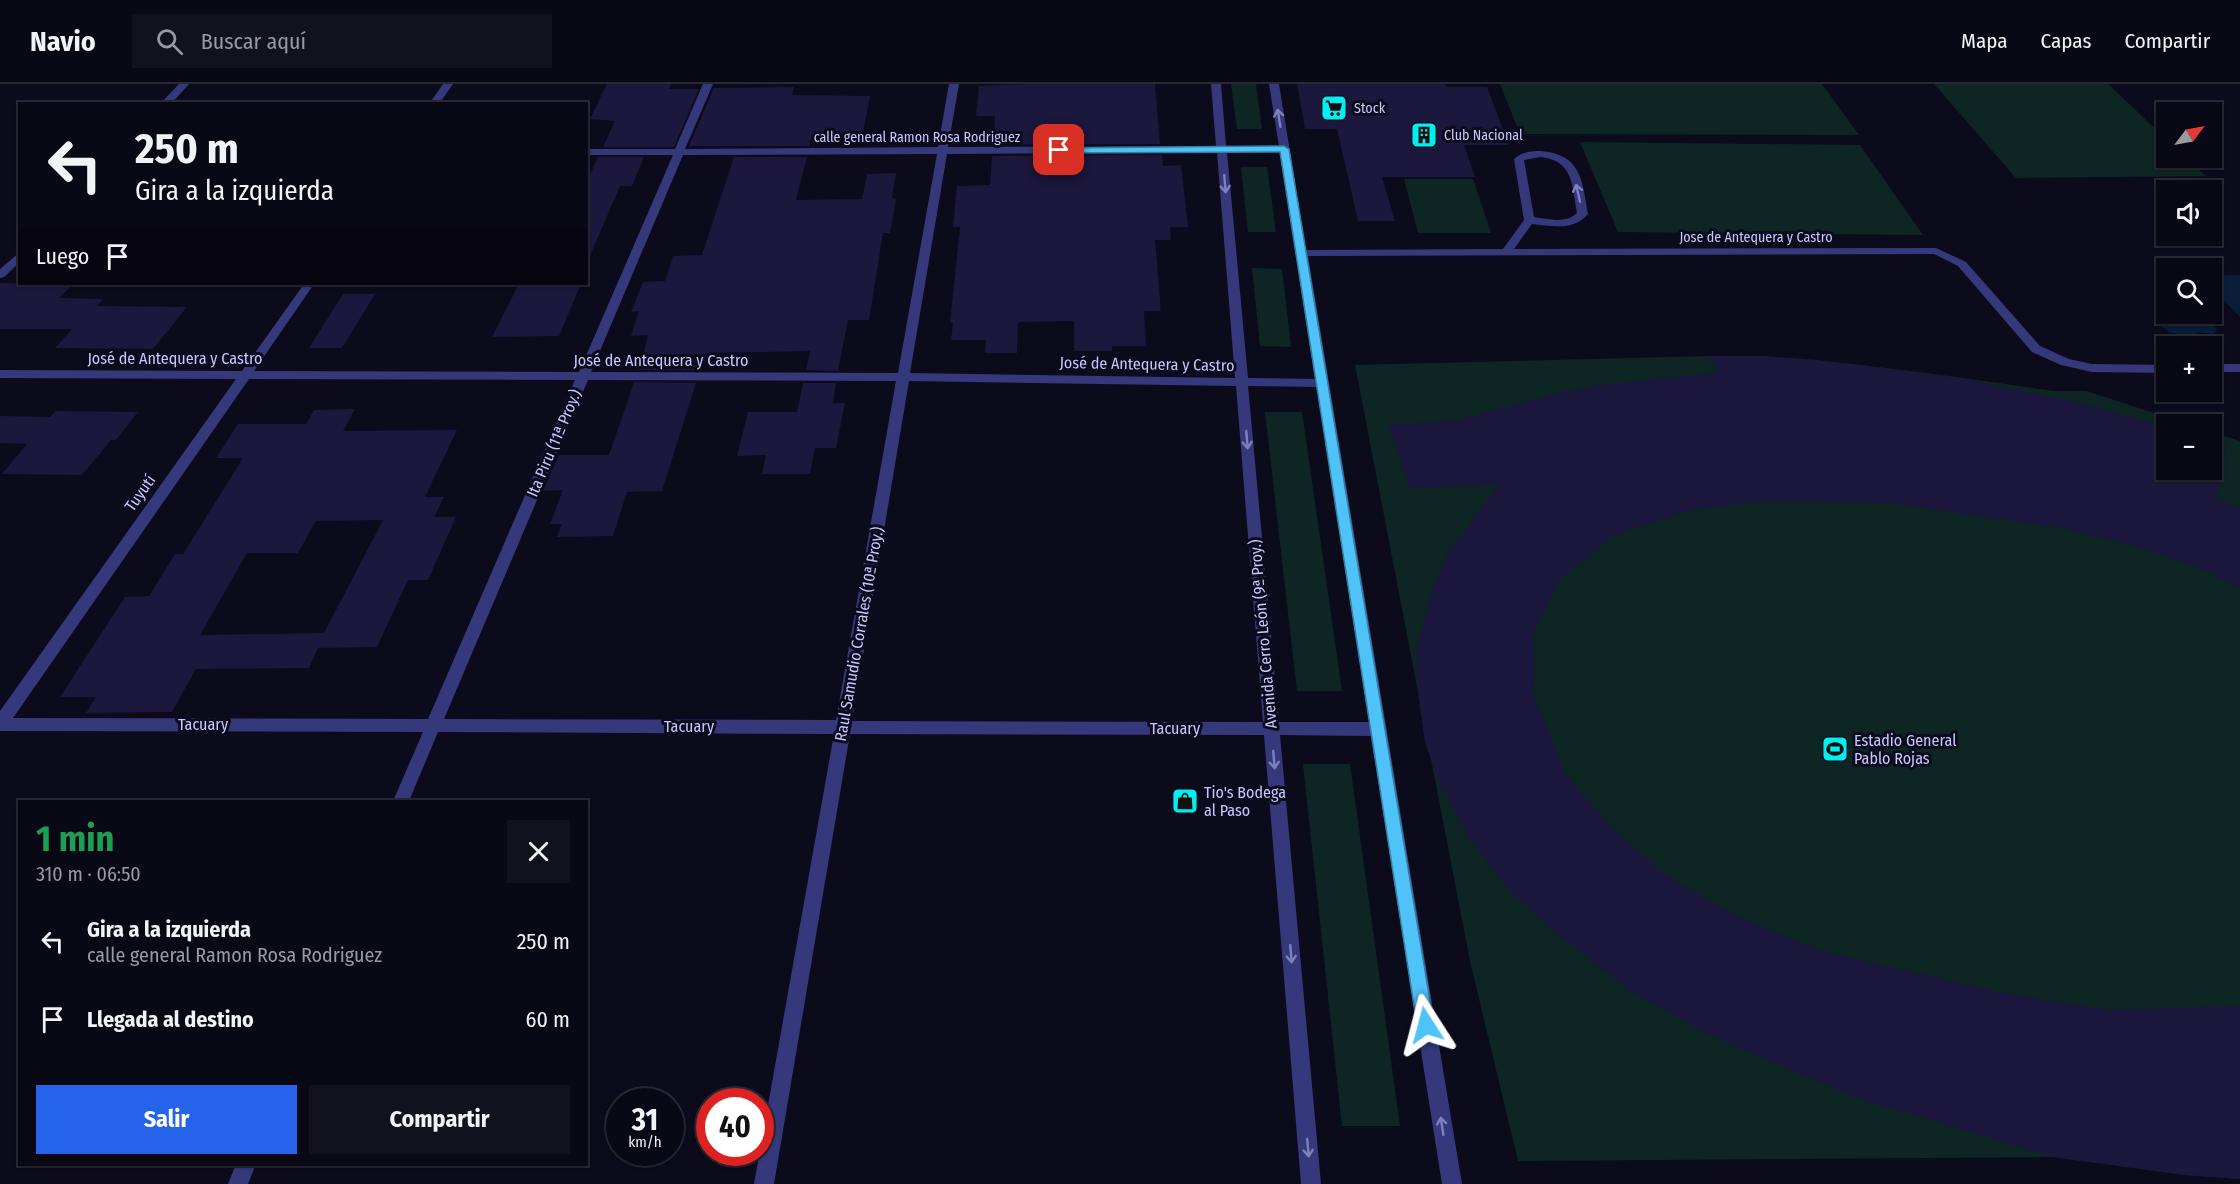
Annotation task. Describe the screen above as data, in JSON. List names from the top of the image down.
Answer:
{
  "streets": {
    "street": [
      "calle general Ramon Rosa Rodriguez",
      "Jose de Antequera y Castro",
      "José de Antequera y Castro",
      "Ita Piru (11ª Proy.)",
      "Tuyutí",
      "Raul Samudio Corrales (10ª Proy.)",
      "Avenida Cerro León (9ª Proy.)",
      "Tacuary"
    ]
  },
  "crossings": [
    ["calle general Ramon Rosa Rodriguez", "Ita Piru (11ª Proy.)"],
    ["calle general Ramon Rosa Rodriguez", "Raul Samudio Corrales (10ª Proy.)"],
    ["calle general Ramon Rosa Rodriguez", "Avenida Cerro León (9ª Proy.)"],
    ["José de Antequera y Castro", "Ita Piru (11ª Proy.)"],
    ["José de Antequera y Castro", "Tuyutí"],
    ["José de Antequera y Castro", "Raul Samudio Corrales (10ª Proy.)"],
    ["José de Antequera y Castro", "Avenida Cerro León (9ª Proy.)"],
    ["Ita Piru (11ª Proy.)", "Tacuary"],
    ["Tuyutí", "Tacuary"],
    ["Raul Samudio Corrales (10ª Proy.)", "Tacuary"],
    ["Avenida Cerro León (9ª Proy.)", "Tacuary"]
  ],
  "places": {
    "supermarket": ["Stock"],
    "building": ["Club Nacional"],
    "sports": ["Estadio General Pablo Rojas"],
    "shop": ["Tio's Bodega al Paso"]
  },
  "north": "top right",
  "page": {
    "header": "Navio",
    "search": "Buscar aquí",
    "nav": ["Mapa", "Capas", "Compartir"],
    "map_buttons": ["+", "−"],
    "turn": ["250 m", "Gira a la izquierda"],
    "then": "Luego",
    "heading": ["1 min", "310 m · 06:50"],
    "list": [
      {
        "name": "Gira a la izquierda",
        "note": "calle general Ramon Rosa Rodriguez",
        "value": "250 m"
      },
      {
        "name": "Llegada al destino",
        "value": "60 m"
      }
    ],
    "buttons": ["Salir", "Compartir"],
    "speed": "31 km/h",
    "limit": "40"
  }
}
